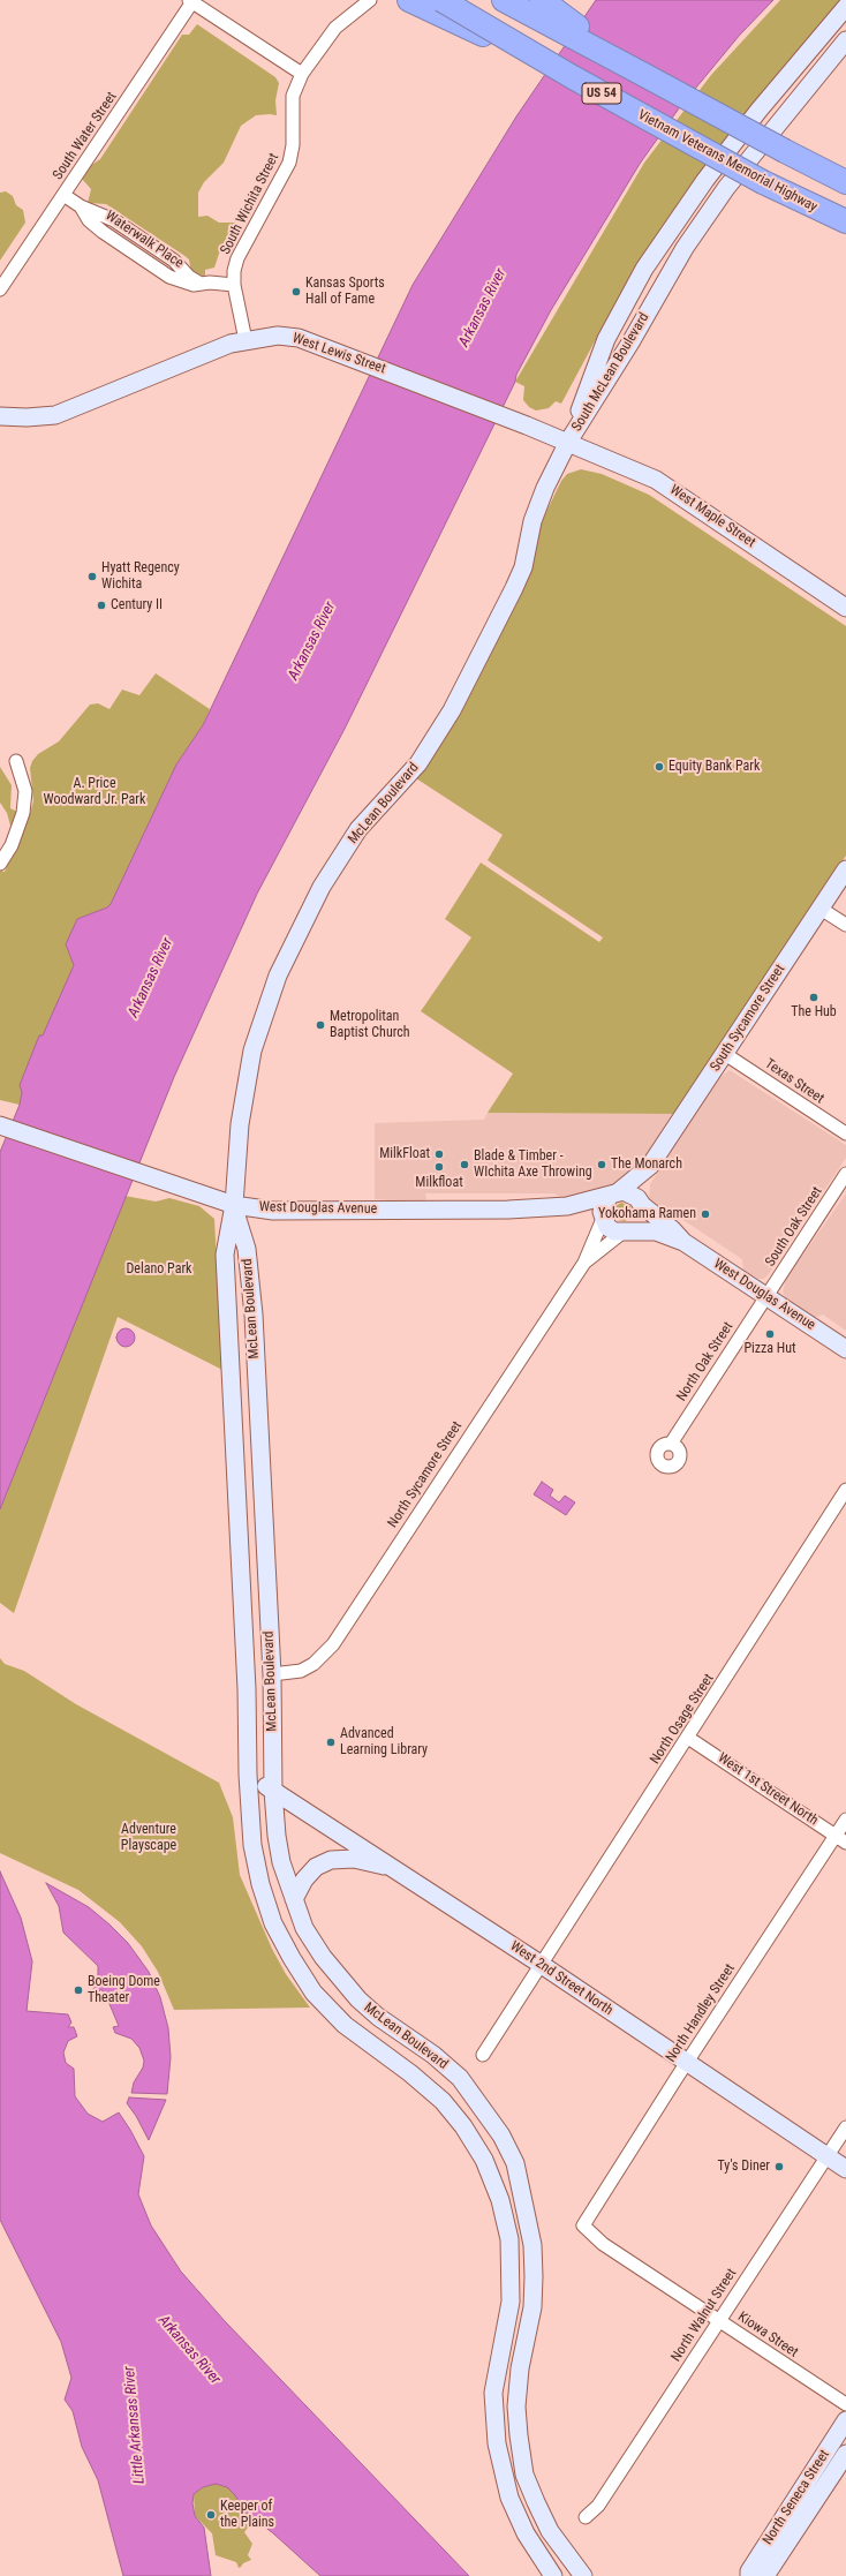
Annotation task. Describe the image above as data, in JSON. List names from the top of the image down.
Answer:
{
  "streets": {
    "highway": ["US 54", "Vietnam Veterans Memorial Highway"],
    "main road": [
      "West Lewis Street",
      "South McLean Boulevard",
      "West Maple Street",
      "McLean Boulevard",
      "South Sycamore Street",
      "West Douglas Avenue",
      "West 2nd Street North",
      "North Seneca Street"
    ],
    "street": [
      "South Water Street",
      "South Wichita Street",
      "Waterwalk Place",
      "Texas Street",
      "South Oak Street",
      "North Oak Street",
      "North Sycamore Street",
      "North Osage Street",
      "West 1st Street North",
      "North Handley Street",
      "North Walnut Street",
      "Kiowa Street"
    ]
  },
  "crossings": [
    ["South Water Street", "Waterwalk Place"],
    ["South Wichita Street", "Waterwalk Place"],
    ["South Wichita Street", "West Lewis Street"],
    ["West Lewis Street", "South McLean Boulevard"],
    ["West Lewis Street", "West Maple Street"],
    ["West Lewis Street", "McLean Boulevard"],
    ["South McLean Boulevard", "West Maple Street"],
    ["South McLean Boulevard", "McLean Boulevard"],
    ["West Maple Street", "McLean Boulevard"],
    ["McLean Boulevard", "West Douglas Avenue"],
    ["McLean Boulevard", "North Sycamore Street"],
    ["McLean Boulevard", "West 2nd Street North"],
    ["South Sycamore Street", "Texas Street"],
    ["South Sycamore Street", "West Douglas Avenue"],
    ["South Sycamore Street", "North Sycamore Street"],
    ["West Douglas Avenue", "South Oak Street"],
    ["West Douglas Avenue", "North Oak Street"],
    ["West Douglas Avenue", "North Sycamore Street"],
    ["South Oak Street", "North Oak Street"],
    ["North Osage Street", "West 1st Street North"],
    ["North Osage Street", "West 2nd Street North"],
    ["West 1st Street North", "North Handley Street"],
    ["West 2nd Street North", "North Handley Street"],
    ["West 2nd Street North", "North Walnut Street"],
    ["North Handley Street", "Kiowa Street"],
    ["North Walnut Street", "Kiowa Street"]
  ],
  "water": ["Arkansas River", "Little Arkansas River"],
  "parks": ["A. Price Woodward Jr. Park", "Delano Park", "Adventure Playscape"],
  "places": [
    "Kansas Sports Hall of Fame",
    "Hyatt Regency Wichita",
    "Century II",
    "Equity Bank Park",
    "The Hub",
    "Metropolitan Baptist Church",
    "MilkFloat",
    "Blade & Timber - WIchita Axe Throwing",
    "The Monarch",
    "Milkfloat",
    "Yokohama Ramen",
    "Pizza Hut",
    "Advanced Learning Library",
    "Boeing Dome Theater",
    "Ty's Diner",
    "Keeper of the Plains"
  ]
}
